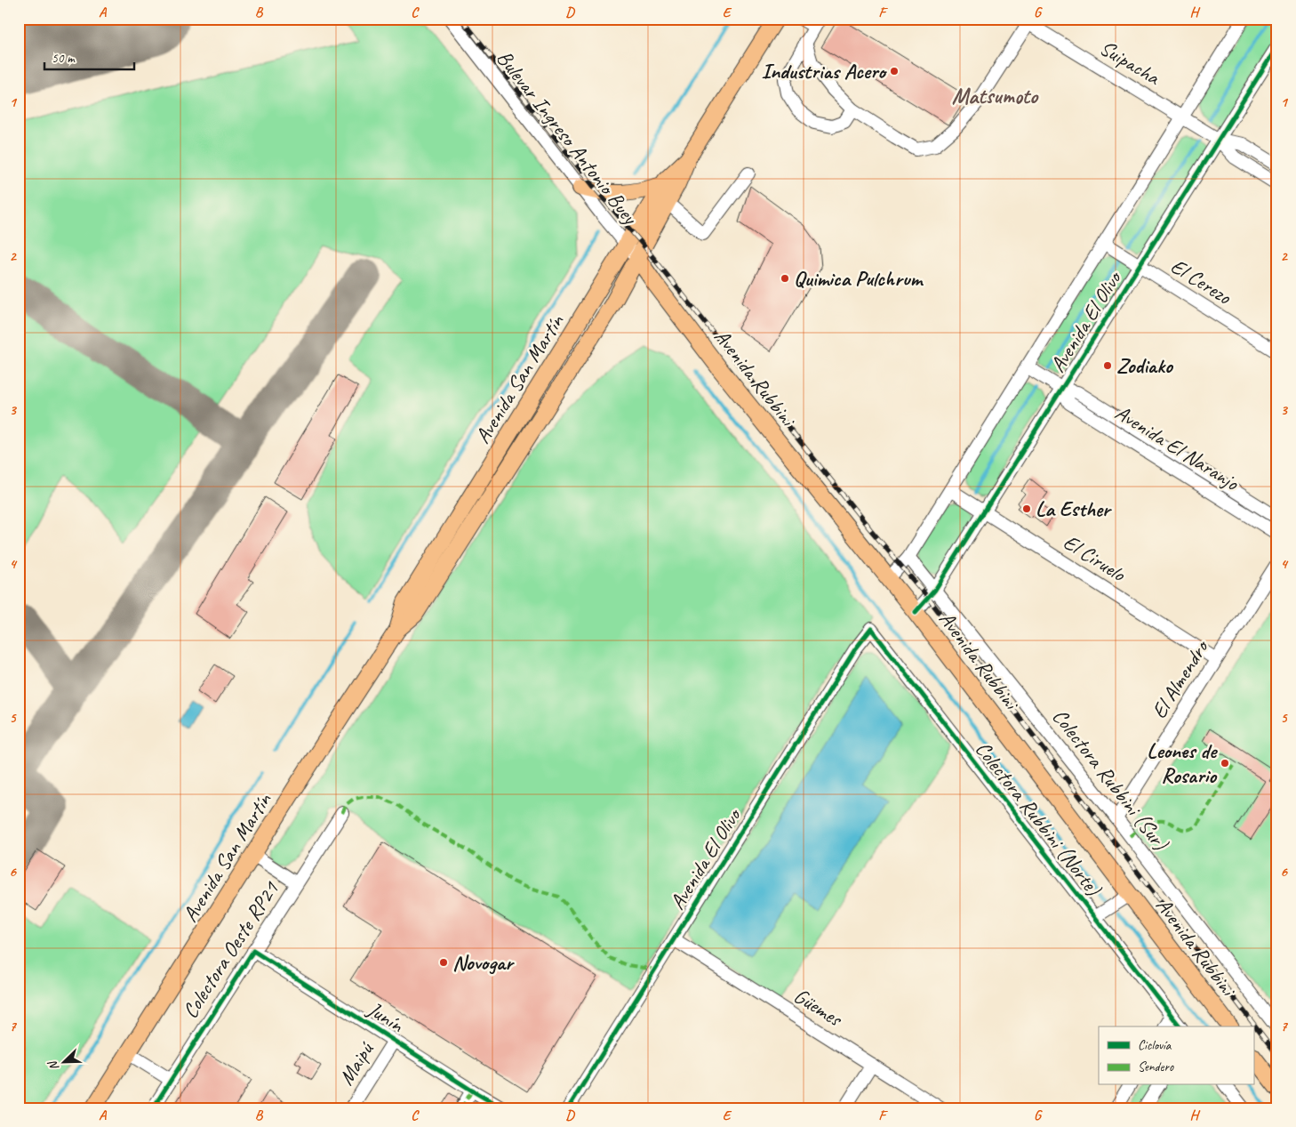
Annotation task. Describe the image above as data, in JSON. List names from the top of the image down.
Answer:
{
  "streets": {
    "main road": ["Avenida Rubbini", "Avenida San Martín"],
    "street": [
      "Suipacha",
      "Bulevar Ingreso Antonio Buey",
      "El Cerezo",
      "Avenida El Olivo",
      "Avenida El Naranjo",
      "El Ciruelo",
      "El Almendro",
      "Colectora Rubbini (Sur)",
      "Colectora Rubbini (Norte)",
      "Colectora Oeste RP21",
      "Güemes",
      "Junín",
      "Maipú"
    ]
  },
  "crossings": [
    ["Suipacha", "Avenida El Olivo"],
    ["Bulevar Ingreso Antonio Buey", "Avenida Rubbini"],
    ["Bulevar Ingreso Antonio Buey", "Avenida San Martín"],
    ["El Cerezo", "Avenida El Olivo"],
    ["Avenida El Olivo", "Avenida Rubbini"],
    ["Avenida El Olivo", "Avenida El Naranjo"],
    ["Avenida El Olivo", "El Ciruelo"],
    ["Avenida El Olivo", "Colectora Rubbini (Sur)"],
    ["Avenida El Olivo", "Colectora Rubbini (Norte)"],
    ["Avenida El Olivo", "Güemes"],
    ["Avenida Rubbini", "Avenida San Martín"],
    ["El Ciruelo", "El Almendro"],
    ["El Almendro", "Colectora Rubbini (Sur)"],
    ["Colectora Oeste RP21", "Junín"],
    ["Junín", "Maipú"]
  ],
  "districts": ["Matsumoto"],
  "places": [
    "Industrias Acero",
    "Quimica Pulchrum",
    "Zodiako",
    "La Esther",
    "Leones de Rosario",
    "Novogar"
  ],
  "legend": ["Ciclovía", "Sendero"],
  "scale_bar": "50 m",
  "north": "bottom left",
  "grid": {
    "columns": [
      "A",
      "B",
      "C",
      "D",
      "E",
      "F",
      "G",
      "H"
    ],
    "rows": [
      "1",
      "2",
      "3",
      "4",
      "5",
      "6",
      "7"
    ]
  }
}
